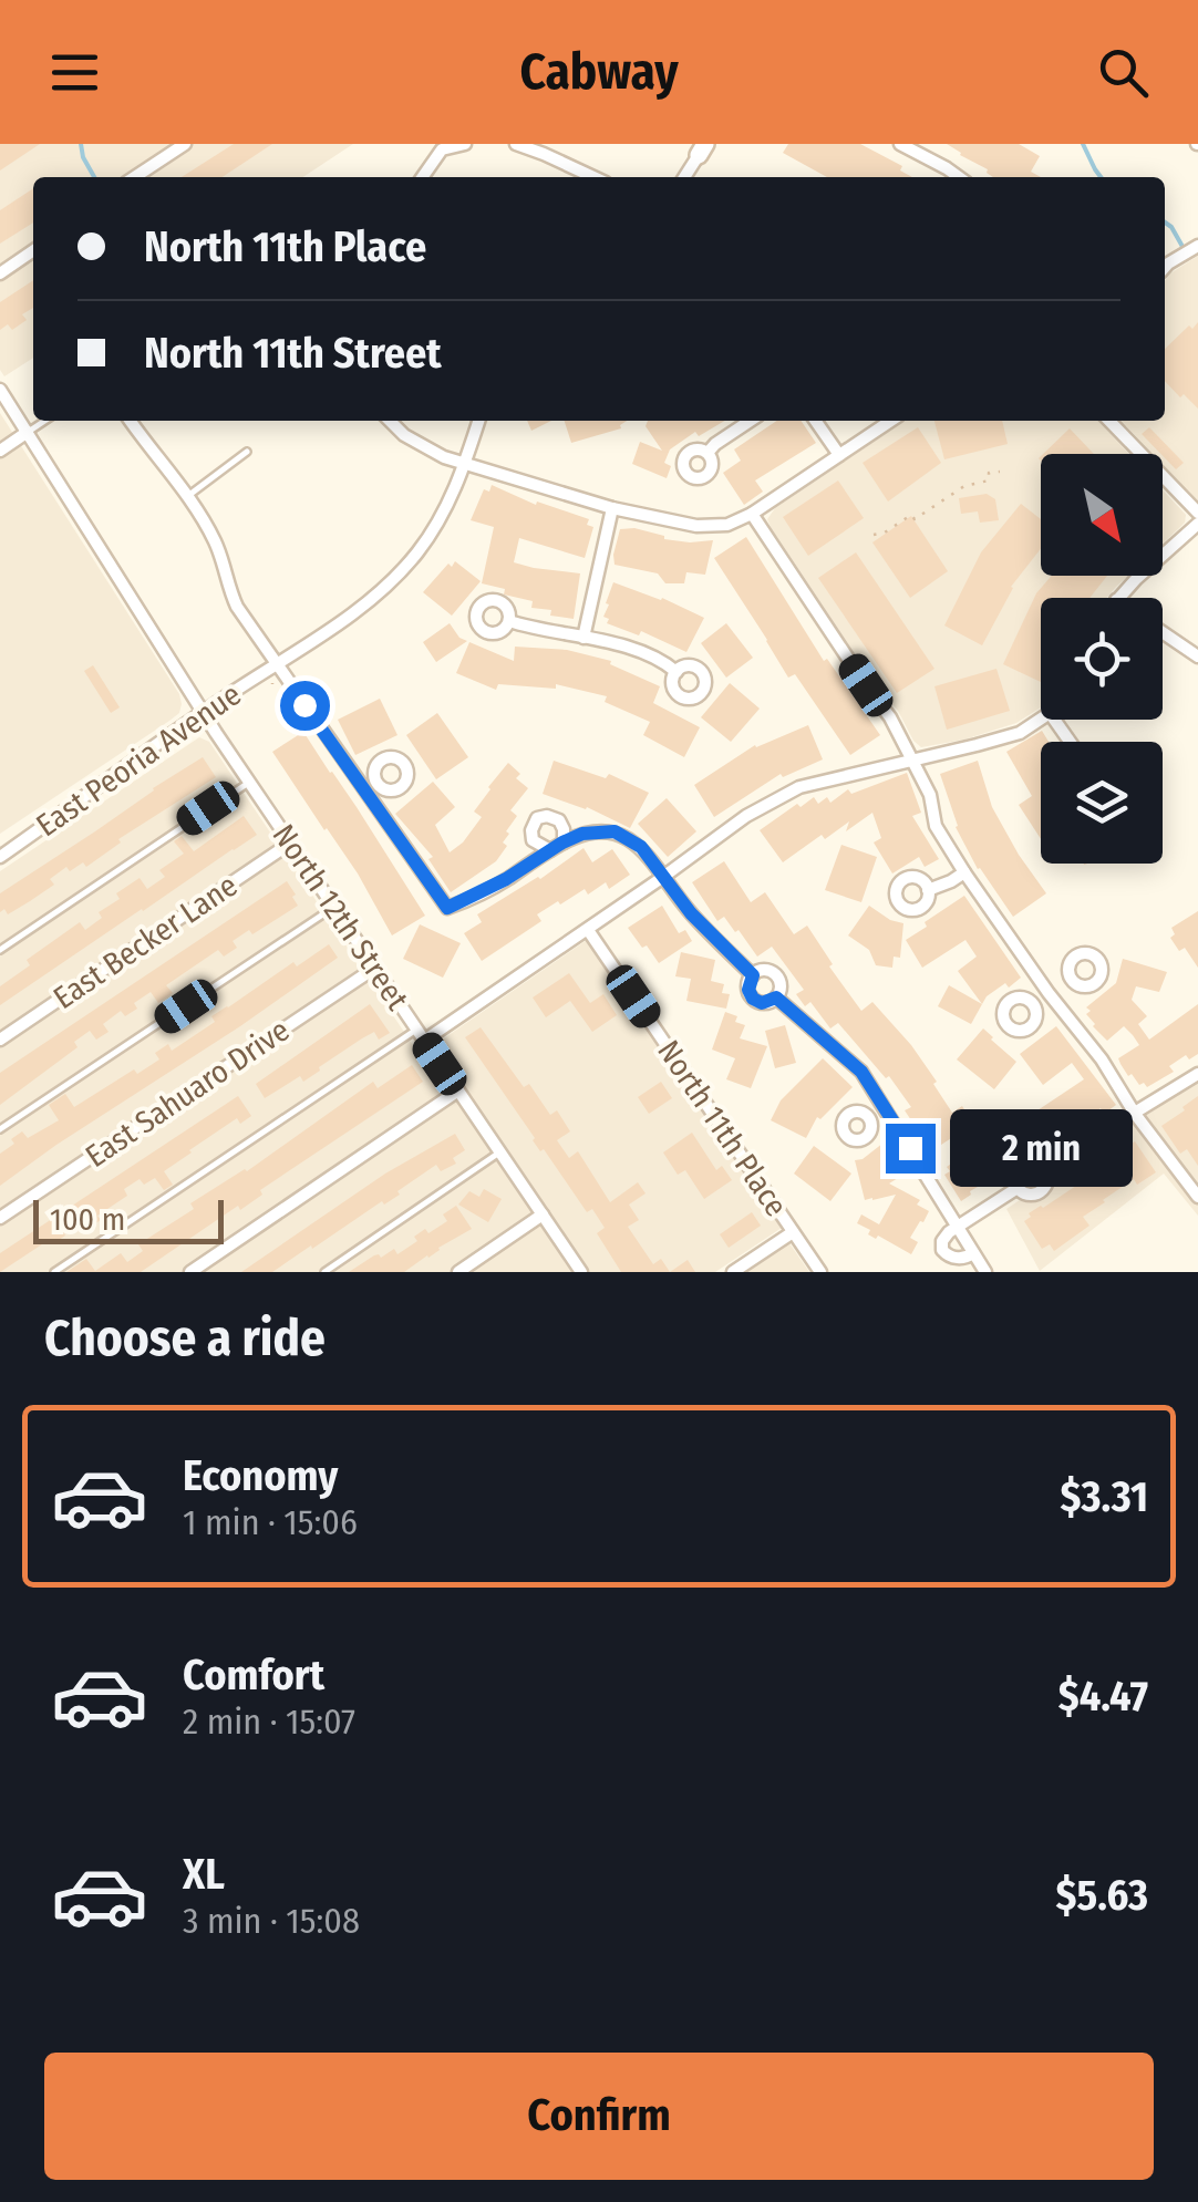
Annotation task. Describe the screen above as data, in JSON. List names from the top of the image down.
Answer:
{
  "streets": {
    "street": [
      "East Peoria Avenue",
      "North 12th Street",
      "East Becker Lane",
      "East Sahuaro Drive",
      "North 11th Place"
    ]
  },
  "crossings": [
    ["East Peoria Avenue", "North 12th Street"],
    ["North 12th Street", "East Becker Lane"],
    ["North 12th Street", "East Sahuaro Drive"]
  ],
  "scale_bar": "100 m",
  "north": "bottom right",
  "page": {
    "header": "Cabway",
    "banner": ["North 11th Place", "North 11th Street"],
    "bubble": "2 min",
    "scale": "100 m",
    "heading": "Choose a ride",
    "list": [
      {
        "name": "Economy",
        "note": "1 min · 15:06",
        "value": "$3.31"
      },
      {
        "name": "Comfort",
        "note": "2 min · 15:07",
        "value": "$4.47"
      },
      {
        "name": "XL",
        "note": "3 min · 15:08",
        "value": "$5.63"
      }
    ],
    "buttons": "Confirm"
  }
}
